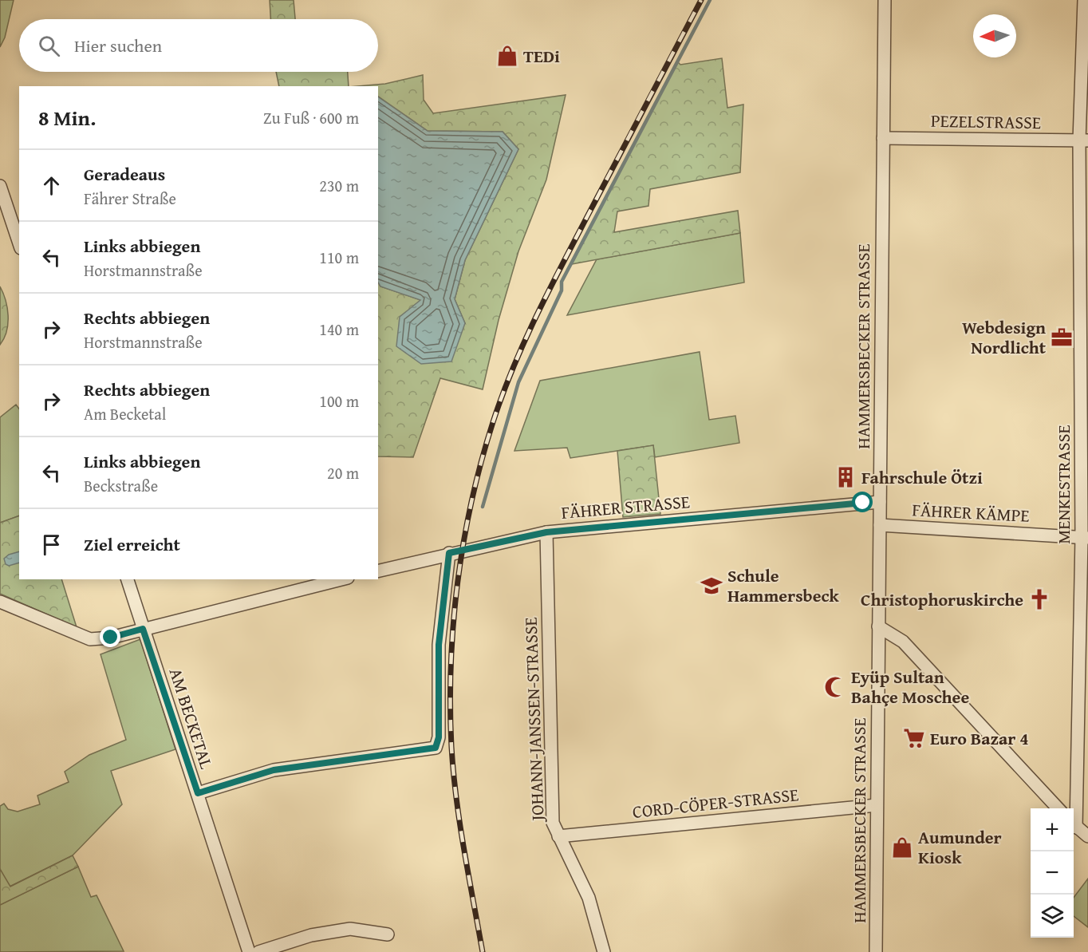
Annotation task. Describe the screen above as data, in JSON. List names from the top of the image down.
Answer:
{
  "streets": {
    "street": [
      "PEZELSTRASSE",
      "HAMMERSBECKER STRASSE",
      "MENKESTRASSE",
      "FÄHRER STRASSE",
      "FÄHRER KÄMPE",
      "AM BECKETAL",
      "JOHANN-JANSSEN-STRASSE",
      "CORD-CÖPER-STRASSE"
    ]
  },
  "crossings": [
    ["PEZELSTRASSE", "HAMMERSBECKER STRASSE"],
    ["PEZELSTRASSE", "MENKESTRASSE"],
    ["HAMMERSBECKER STRASSE", "FÄHRER STRASSE"],
    ["HAMMERSBECKER STRASSE", "FÄHRER KÄMPE"],
    ["HAMMERSBECKER STRASSE", "CORD-CÖPER-STRASSE"],
    ["MENKESTRASSE", "FÄHRER KÄMPE"],
    ["FÄHRER STRASSE", "JOHANN-JANSSEN-STRASSE"],
    ["JOHANN-JANSSEN-STRASSE", "CORD-CÖPER-STRASSE"]
  ],
  "places": {
    "shop": ["TEDi", "Aumunder Kiosk"],
    "office": ["Webdesign Nordlicht"],
    "building": ["Fahrschule Ötzi"],
    "school or university": ["Schule Hammersbeck"],
    "church": ["Christophoruskirche"],
    "mosque": ["Eyüp Sultan Bahçe Moschee"],
    "supermarket": ["Euro Bazar 4"]
  },
  "north": "left",
  "page": {
    "search": "Hier suchen",
    "heading": ["8 Min.", "Zu Fuß · 600 m"],
    "list": [
      ["Geradeaus", "Fährer Straße", "230 m"],
      ["Links abbiegen", "Horstmannstraße", "110 m"],
      ["Rechts abbiegen", "Horstmannstraße", "140 m"],
      ["Rechts abbiegen", "Am Becketal", "100 m"],
      ["Links abbiegen", "Beckstraße", "20 m"],
      "Ziel erreicht"
    ],
    "map_buttons": ["+", "−"]
  }
}
